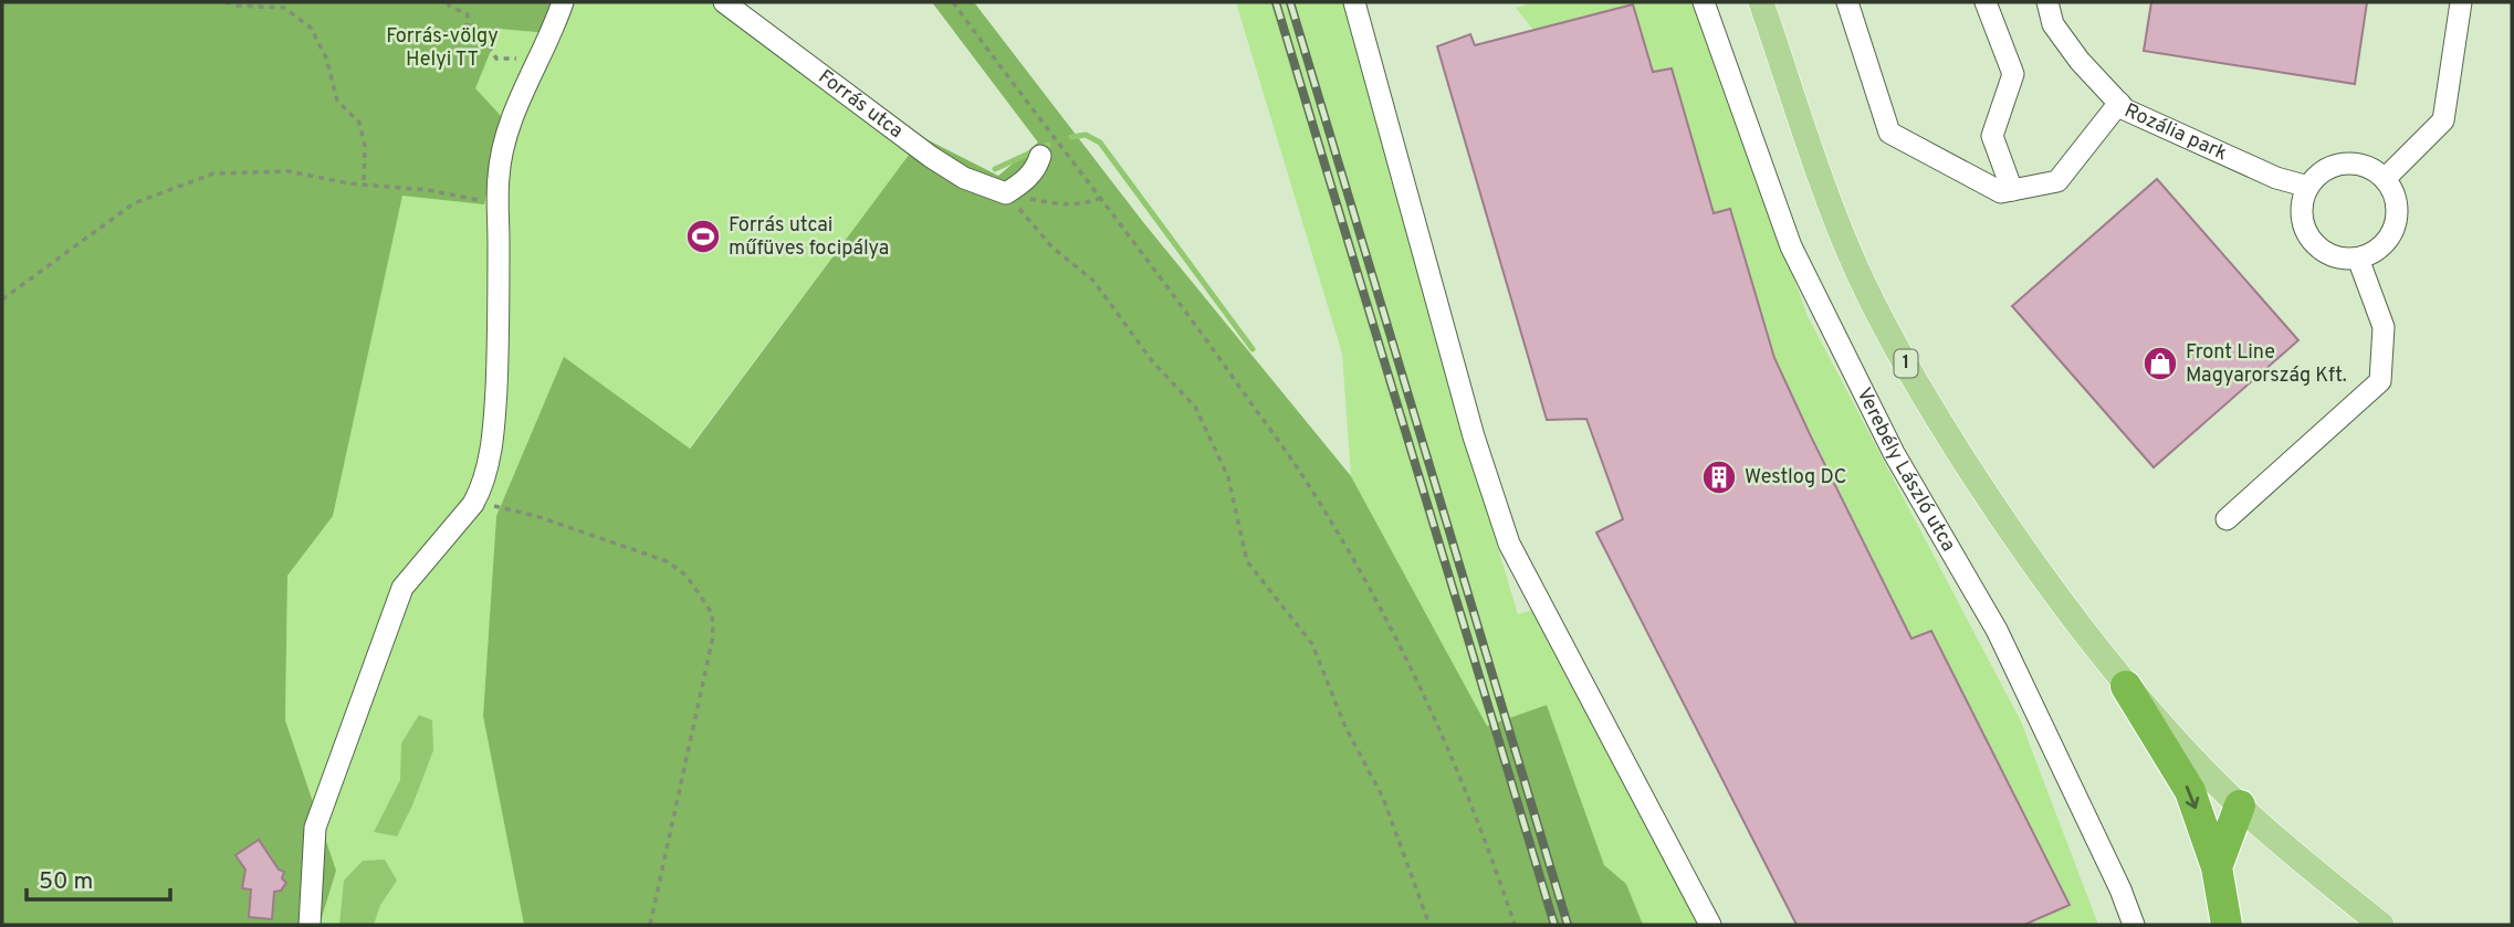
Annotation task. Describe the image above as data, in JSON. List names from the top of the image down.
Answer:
{
  "streets": {
    "main road": ["1"],
    "street": ["Forrás utca", "Rozália park", "Verebély László utca"]
  },
  "parks": ["Forrás-völgy Helyi TT"],
  "places": {
    "sports": ["Forrás utcai műfüves focipálya"],
    "shop": ["Front Line Magyarország Kft."],
    "building": ["Westlog DC"]
  },
  "scale_bar": "50 m"
}
